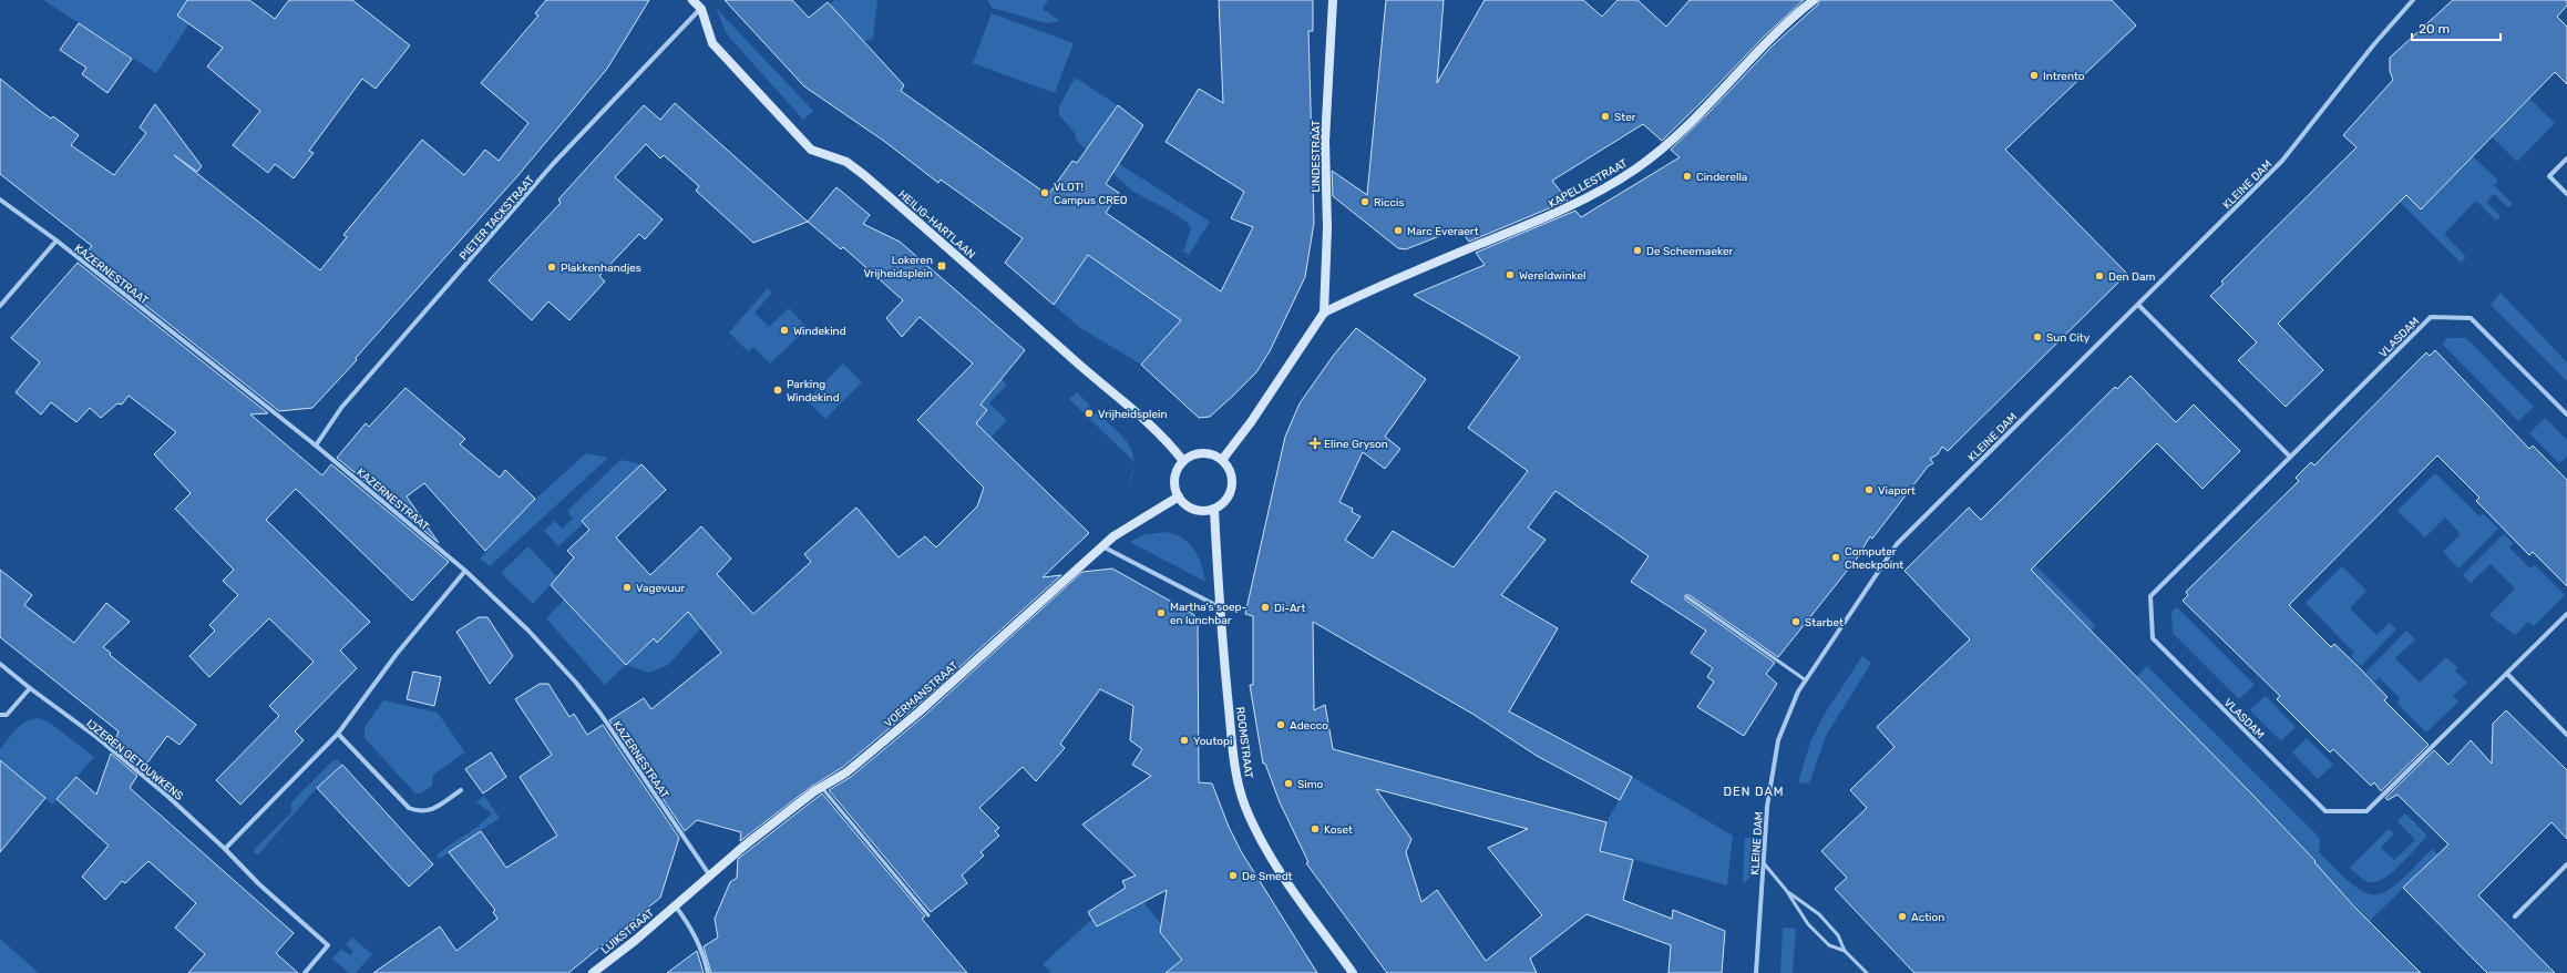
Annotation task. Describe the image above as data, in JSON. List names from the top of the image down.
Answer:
{
  "streets": {
    "street": [
      "LINDESTRAAT",
      "KAPELLESTRAAT",
      "KLEINE DAM",
      "PIETER TACKSTRAAT",
      "HEILIG-HARTLAAN",
      "KAZERNESTRAAT",
      "VLASDAM",
      "VOERMANSTRAAT",
      "ROOMSTRAAT",
      "IJZEREN GETOUWKENS",
      "LUIKSTRAAT"
    ]
  },
  "crossings": [
    ["LINDESTRAAT", "KAPELLESTRAAT"],
    ["PIETER TACKSTRAAT", "HEILIG-HARTLAAN"],
    ["PIETER TACKSTRAAT", "KAZERNESTRAAT"],
    ["HEILIG-HARTLAAN", "VOERMANSTRAAT"],
    ["HEILIG-HARTLAAN", "ROOMSTRAAT"],
    ["KAZERNESTRAAT", "VOERMANSTRAAT"],
    ["VOERMANSTRAAT", "ROOMSTRAAT"],
    ["VOERMANSTRAAT", "LUIKSTRAAT"]
  ],
  "districts": ["DEN DAM"],
  "places": {
    "other": [
      "Intrento",
      "Ster",
      "Cinderella",
      "VLOT! Campus CREO",
      "Riccis",
      "Marc Everaert",
      "De Scheemaeker",
      "Plakkenhandjes",
      "Wereldwinkel",
      "Den Dam",
      "Windekind",
      "Sun City",
      "Parking Windekind",
      "Vrijheidsplein",
      "Viaport",
      "Computer Checkpoint",
      "Vagevuur",
      "Di-Art",
      "Martha's soep- en lunchbar",
      "Starbet",
      "Adecco",
      "Youtopi",
      "Simo",
      "Koset",
      "De Smedt",
      "Action"
    ],
    "transit": ["Lokeren Vrijheidsplein"],
    "health": ["Eline Gryson"]
  },
  "scale_bar": "20 m"
}
